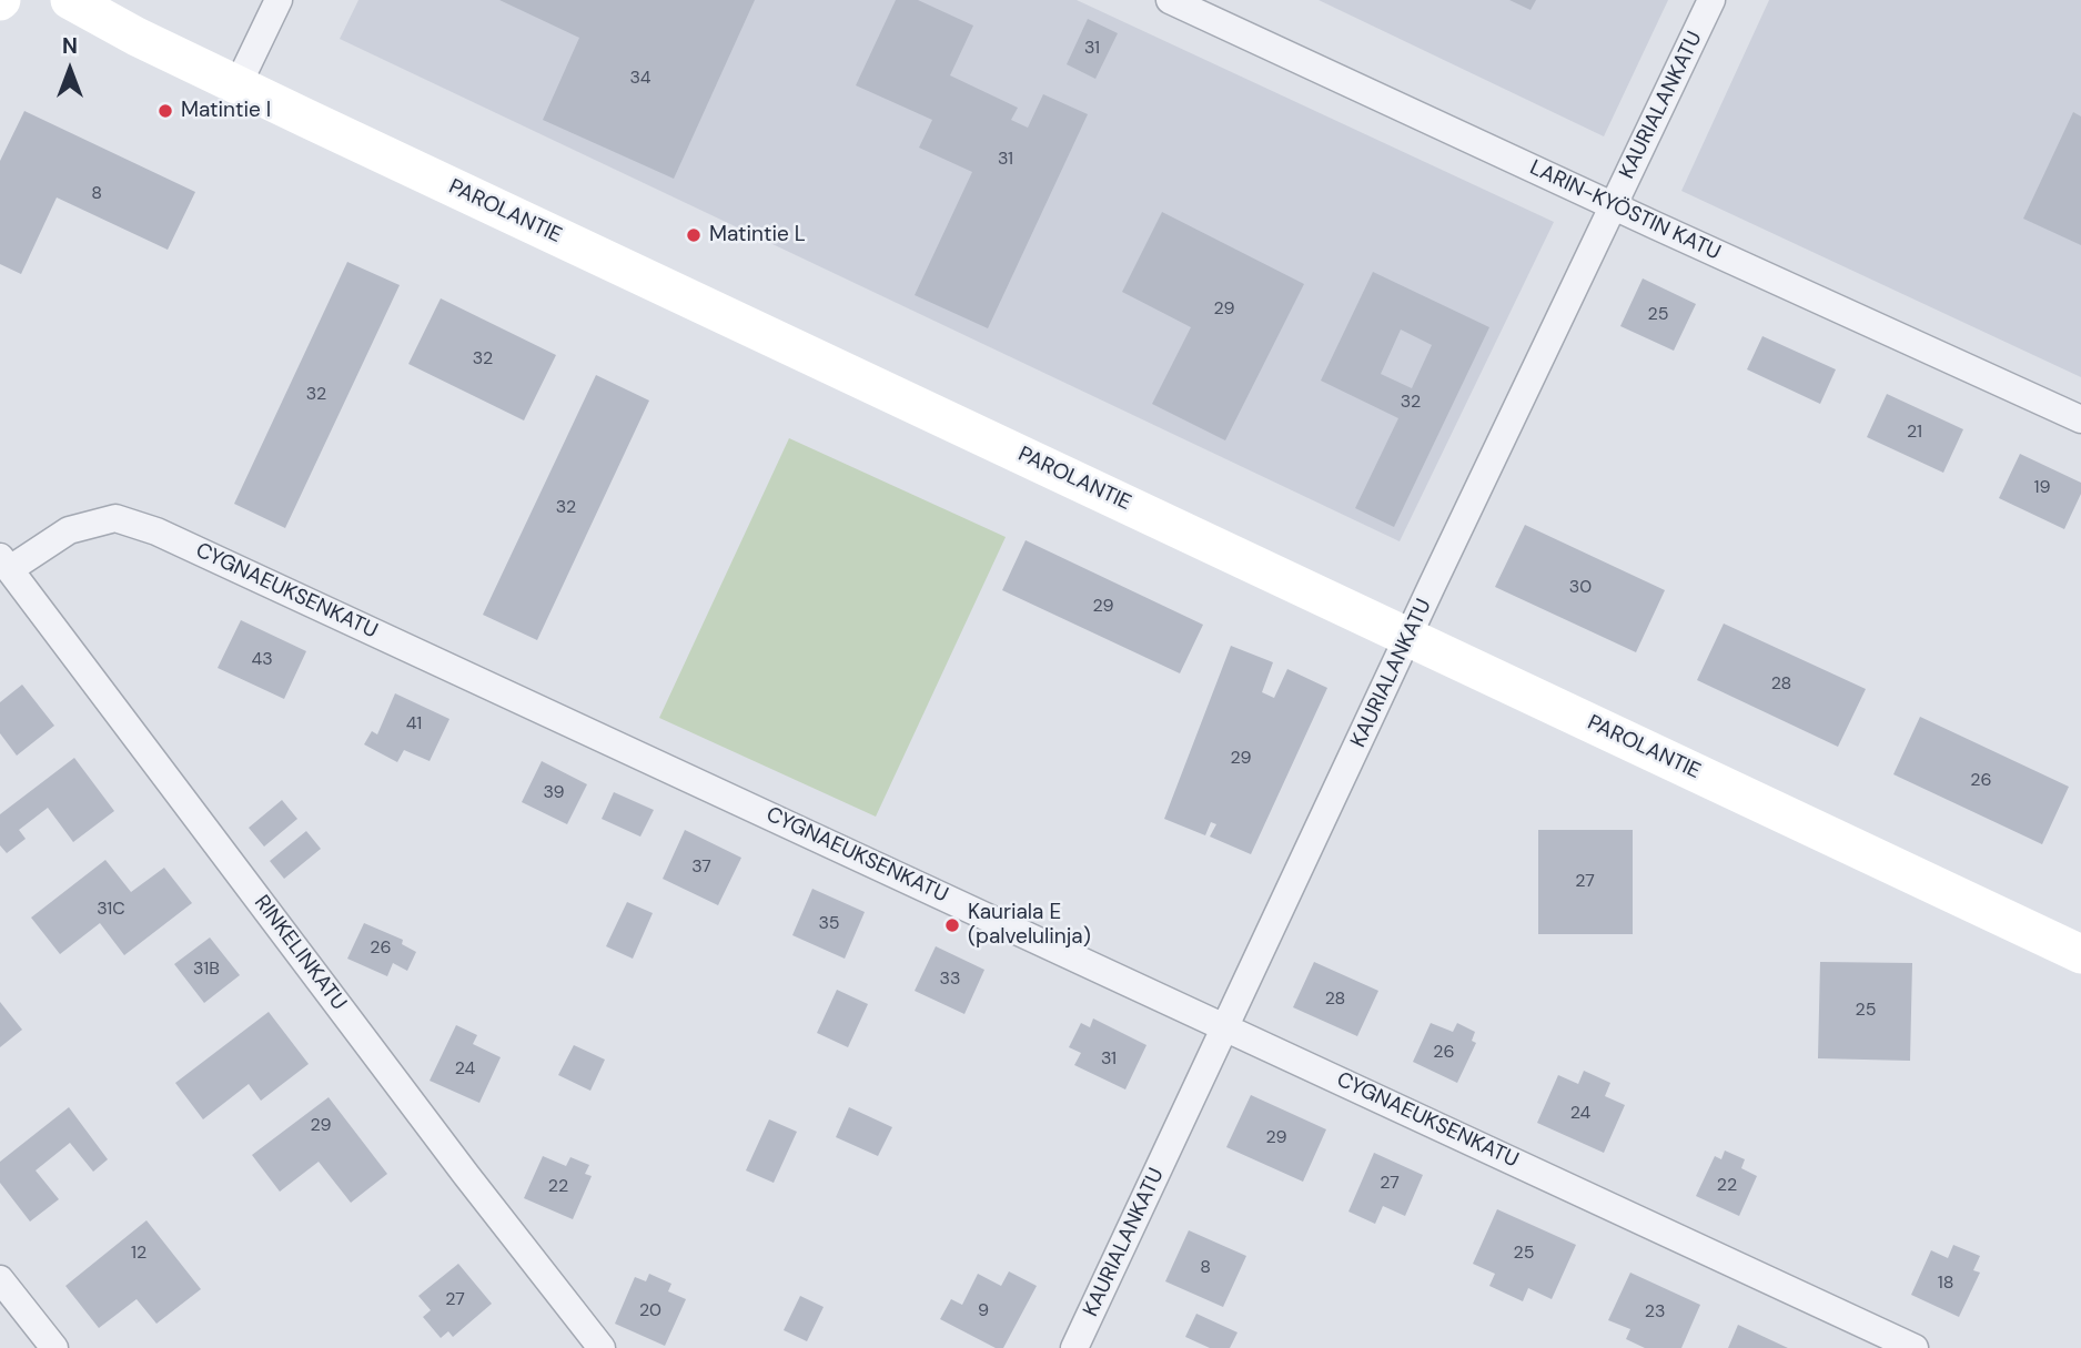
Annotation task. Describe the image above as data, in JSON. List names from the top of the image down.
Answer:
{
  "streets": {
    "main road": ["PAROLANTIE"],
    "street": [
      "KAURIALANKATU",
      "LARIN-KYÖSTIN KATU",
      "CYGNAEUKSENKATU",
      "RINKELINKATU"
    ]
  },
  "crossings": [
    ["KAURIALANKATU", "LARIN-KYÖSTIN KATU"],
    ["KAURIALANKATU", "PAROLANTIE"],
    ["KAURIALANKATU", "CYGNAEUKSENKATU"],
    ["CYGNAEUKSENKATU", "RINKELINKATU"]
  ],
  "places": ["Matintie I", "Matintie L", "Kauriala E (palvelulinja)"],
  "house_numbers": [
    "31",
    "34",
    "31",
    "8",
    "29",
    "25",
    "32",
    "32",
    "32",
    "21",
    "19",
    "32",
    "30",
    "29",
    "43",
    "28",
    "41",
    "29",
    "26",
    "39",
    "37",
    "27",
    "31C",
    "35",
    "26",
    "31B",
    "33",
    "28",
    "25",
    "26",
    "31",
    "24",
    "24",
    "29",
    "29",
    "27",
    "22",
    "22",
    "12",
    "25",
    "8",
    "18",
    "27",
    "20",
    "9",
    "23"
  ],
  "north": "top"
}
